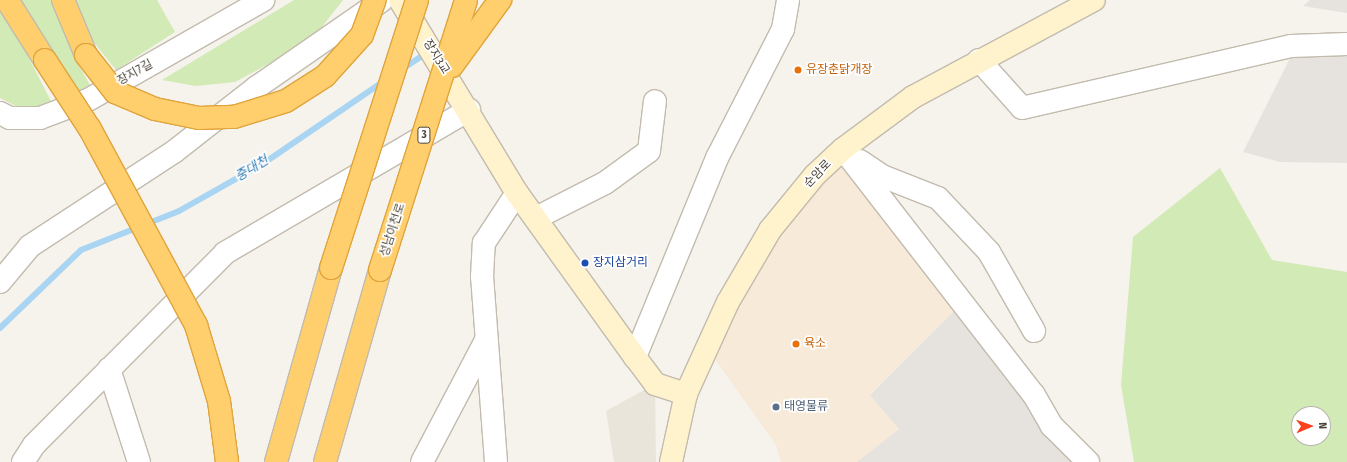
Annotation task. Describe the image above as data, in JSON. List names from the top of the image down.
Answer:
{
  "streets": {
    "highway": ["3", "성남이천로"],
    "street": ["장지3교", "장지7길", "순암로"]
  },
  "crossings": [
    ["장지3교", "순암로"]
  ],
  "water": ["중대천"],
  "places": [
    "유장춘닭개장",
    "장지삼거리",
    "육소",
    "태영물류"
  ],
  "north": "right"
}
